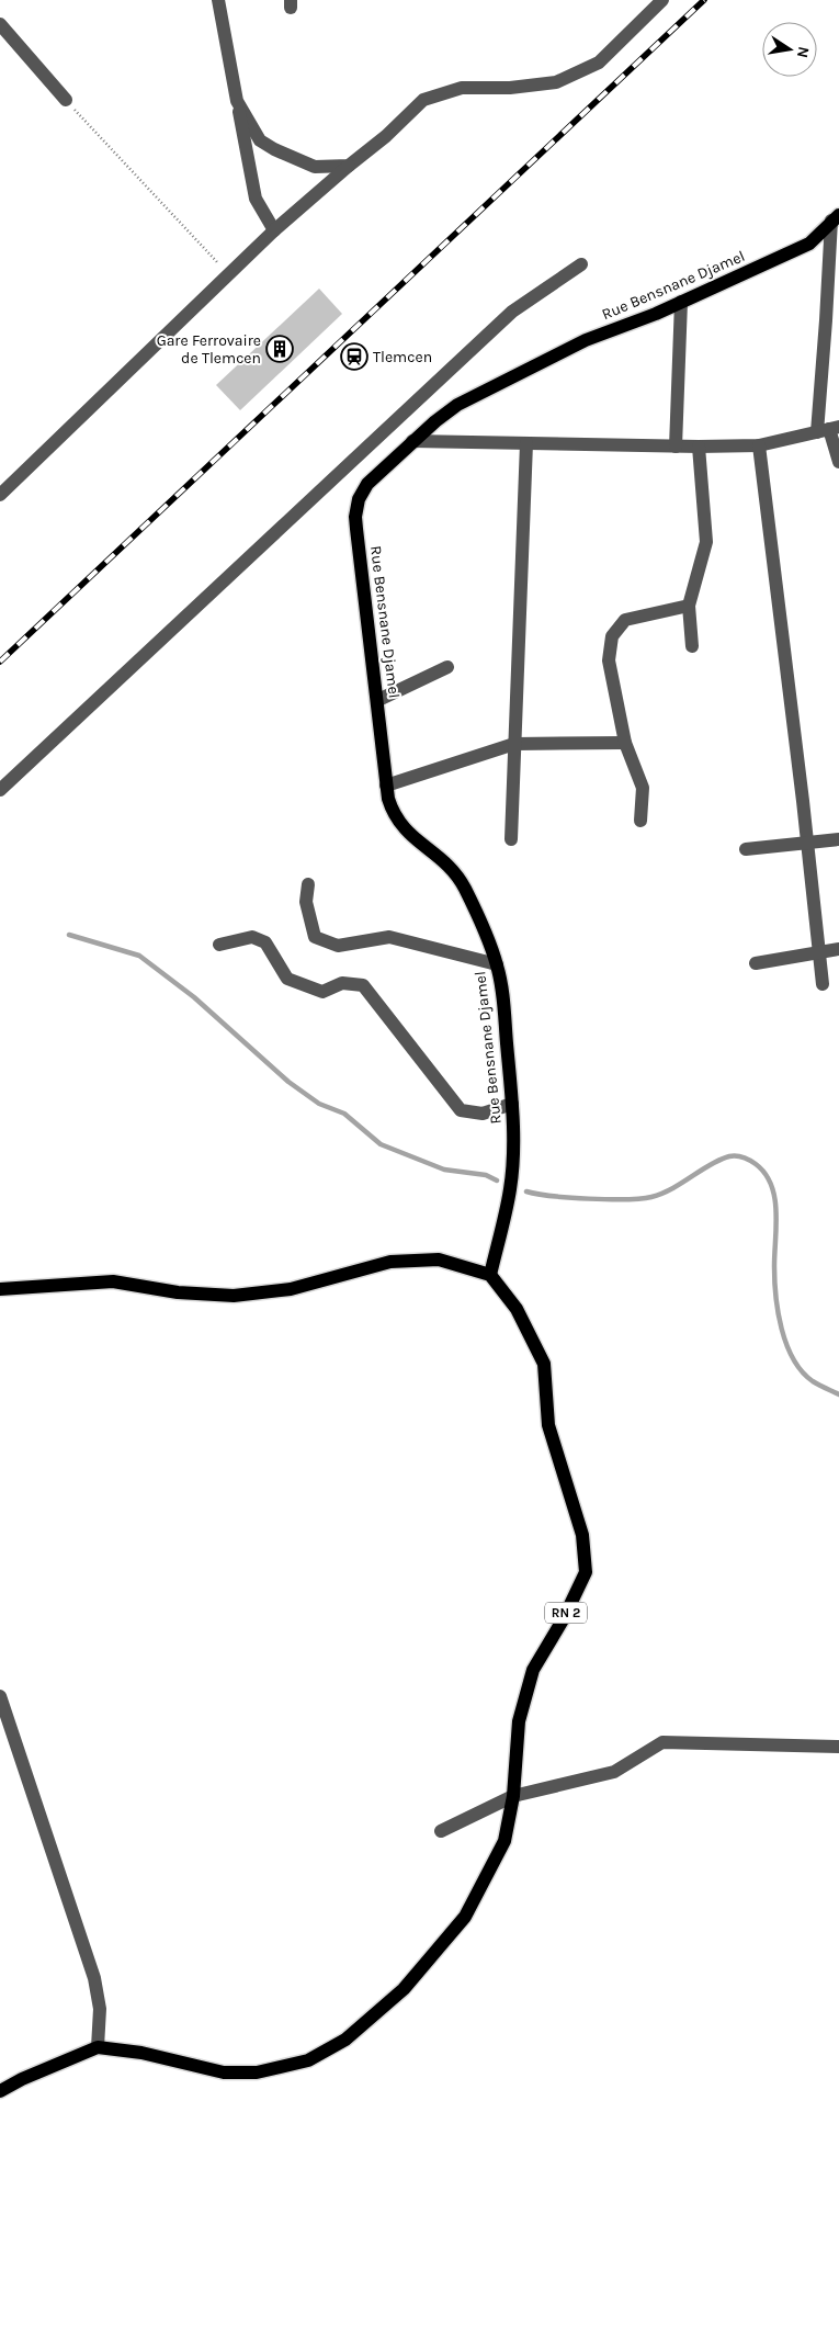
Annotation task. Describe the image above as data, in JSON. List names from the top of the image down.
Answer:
{
  "streets": {
    "main road": ["Rue Bensnane Djamel", "RN 2"]
  },
  "crossings": [
    ["Rue Bensnane Djamel", "RN 2"]
  ],
  "places": {
    "building": ["Gare Ferrovaire de Tlemcen"],
    "station": ["Tlemcen"]
  },
  "north": "right"
}
